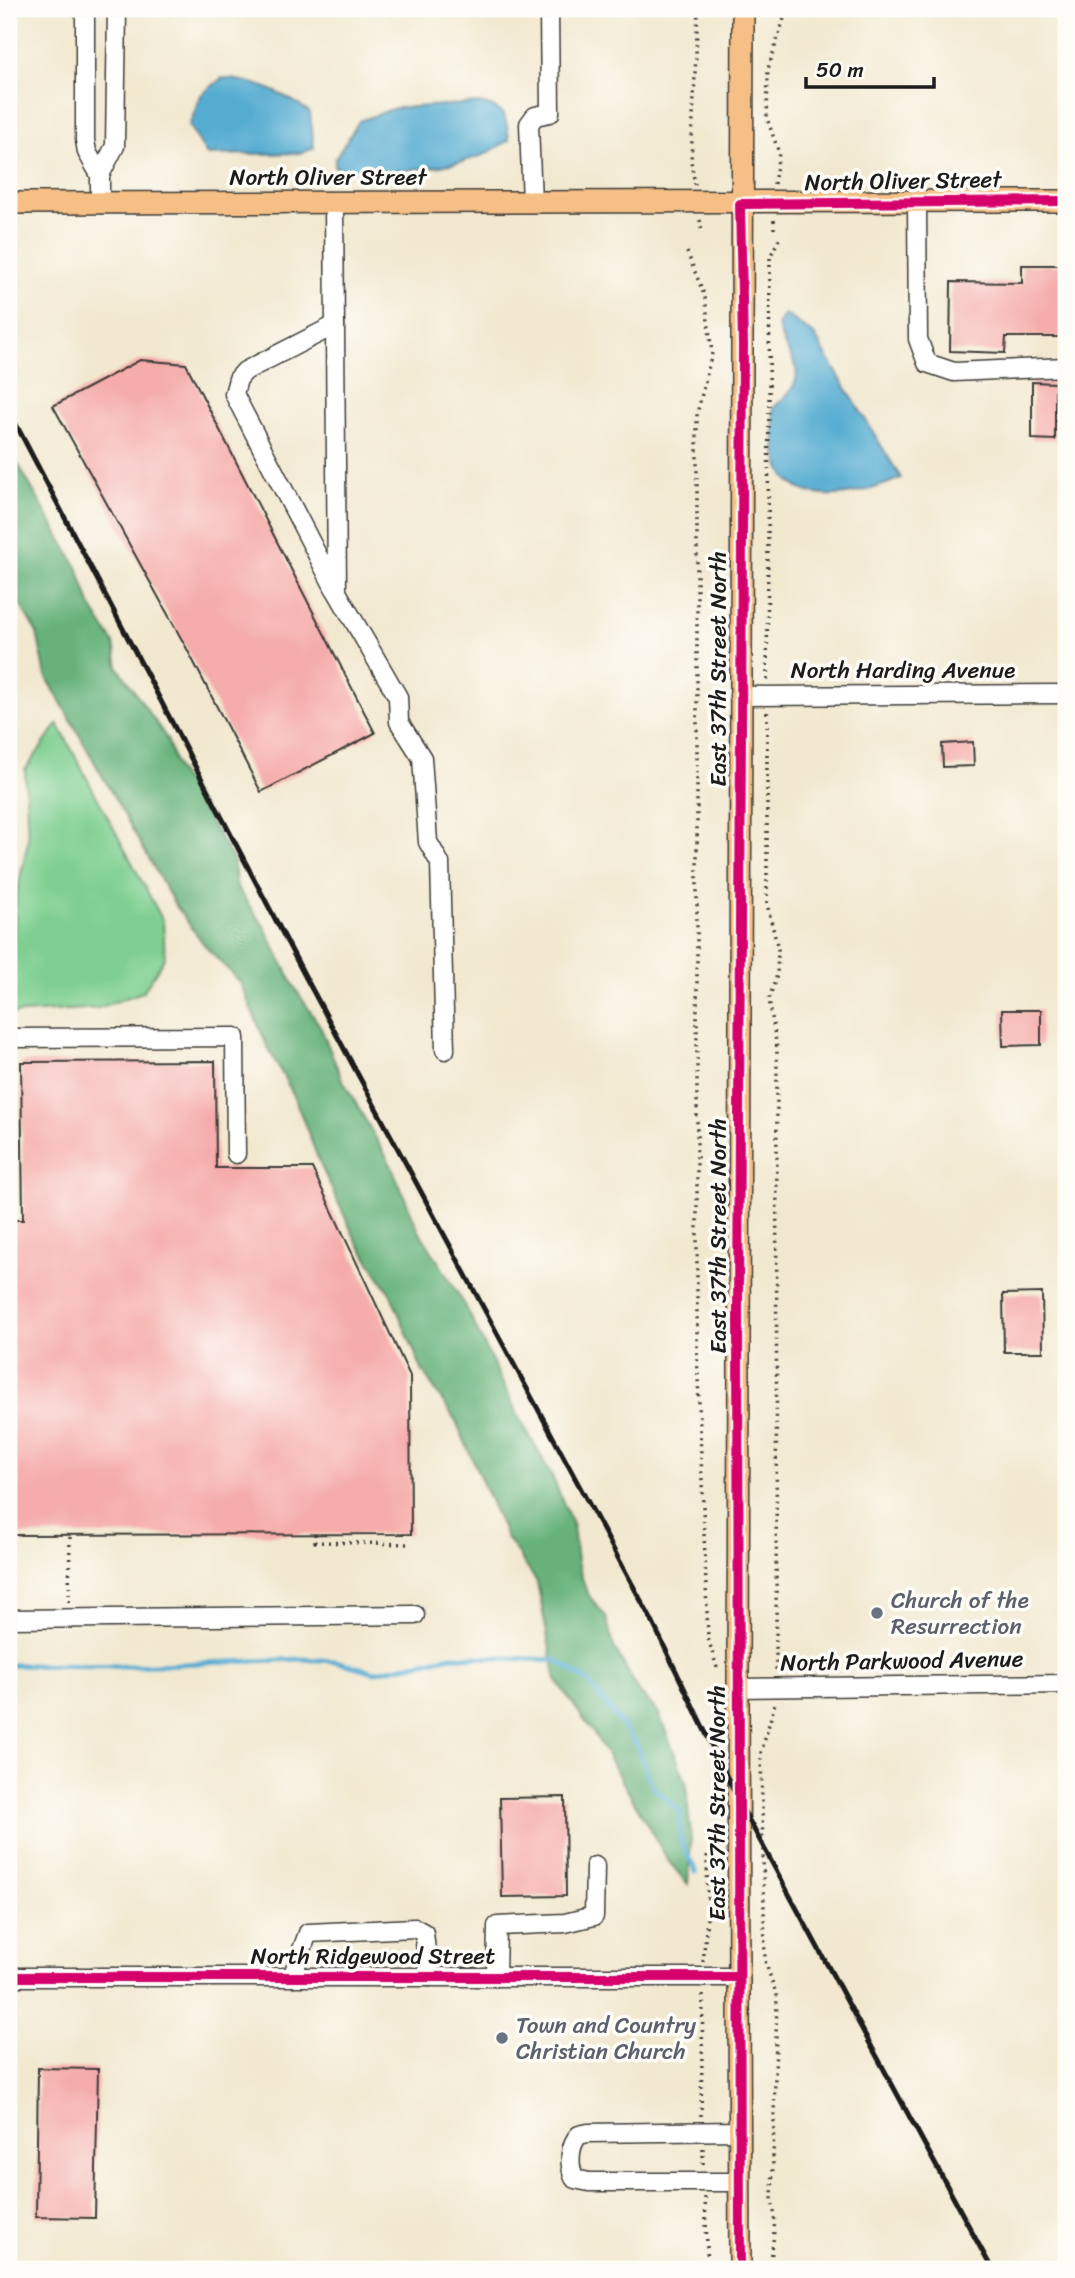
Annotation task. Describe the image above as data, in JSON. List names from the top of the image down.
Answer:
{
  "streets": {
    "main road": ["North Oliver Street", "East 37th Street North"],
    "street": ["North Harding Avenue", "North Parkwood Avenue", "North Ridgewood Street"]
  },
  "crossings": [
    ["North Oliver Street", "East 37th Street North"],
    ["East 37th Street North", "North Harding Avenue"],
    ["East 37th Street North", "North Parkwood Avenue"],
    ["East 37th Street North", "North Ridgewood Street"]
  ],
  "places": ["Church of the Resurrection", "Town and Country Christian Church"],
  "scale_bar": "50 m"
}
